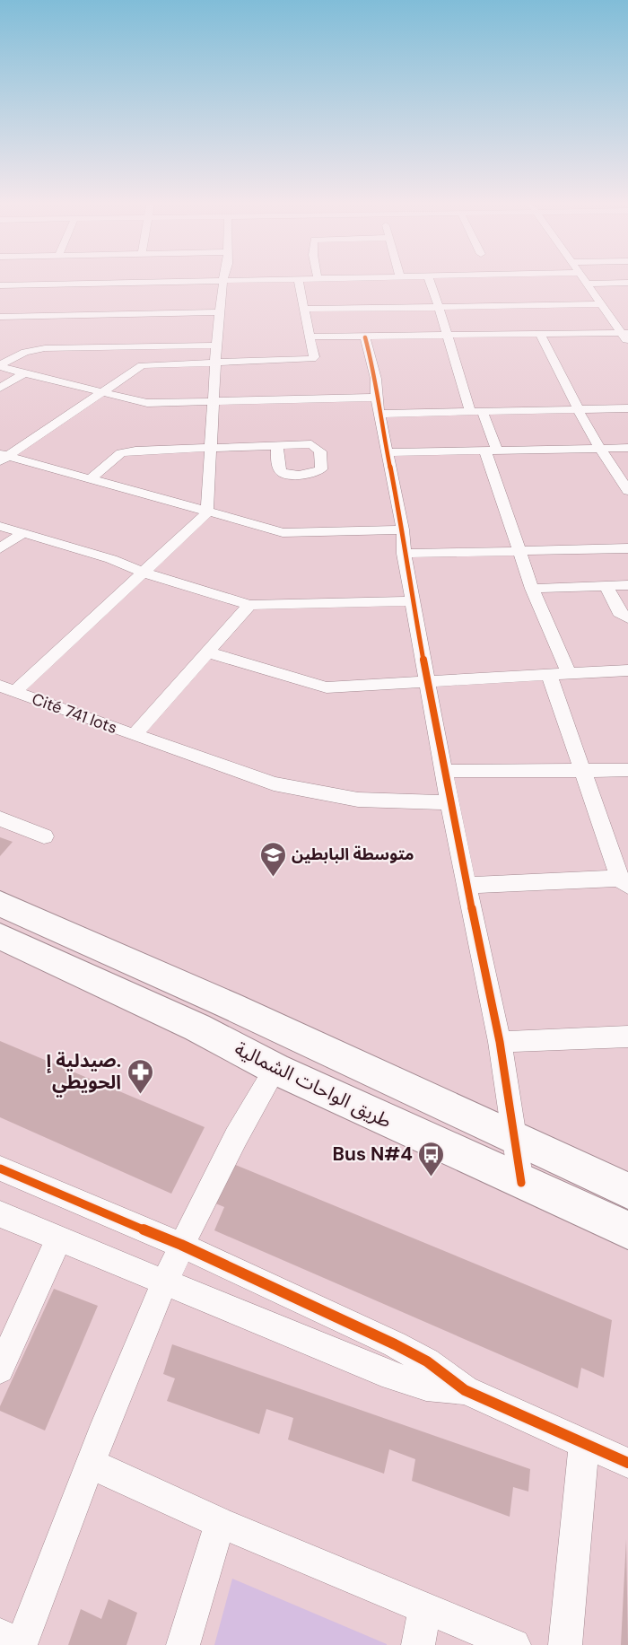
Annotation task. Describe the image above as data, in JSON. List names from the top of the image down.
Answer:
{
  "streets": {
    "main road": ["طريق الواحات الشمالية"],
    "street": ["Cité 741 lots"]
  },
  "places": {
    "school or university": ["متوسطة البابطين"],
    "pharmacy": ["صيدلية إ. الحويطي"],
    "bus stop": ["Bus N#4"]
  }
}
